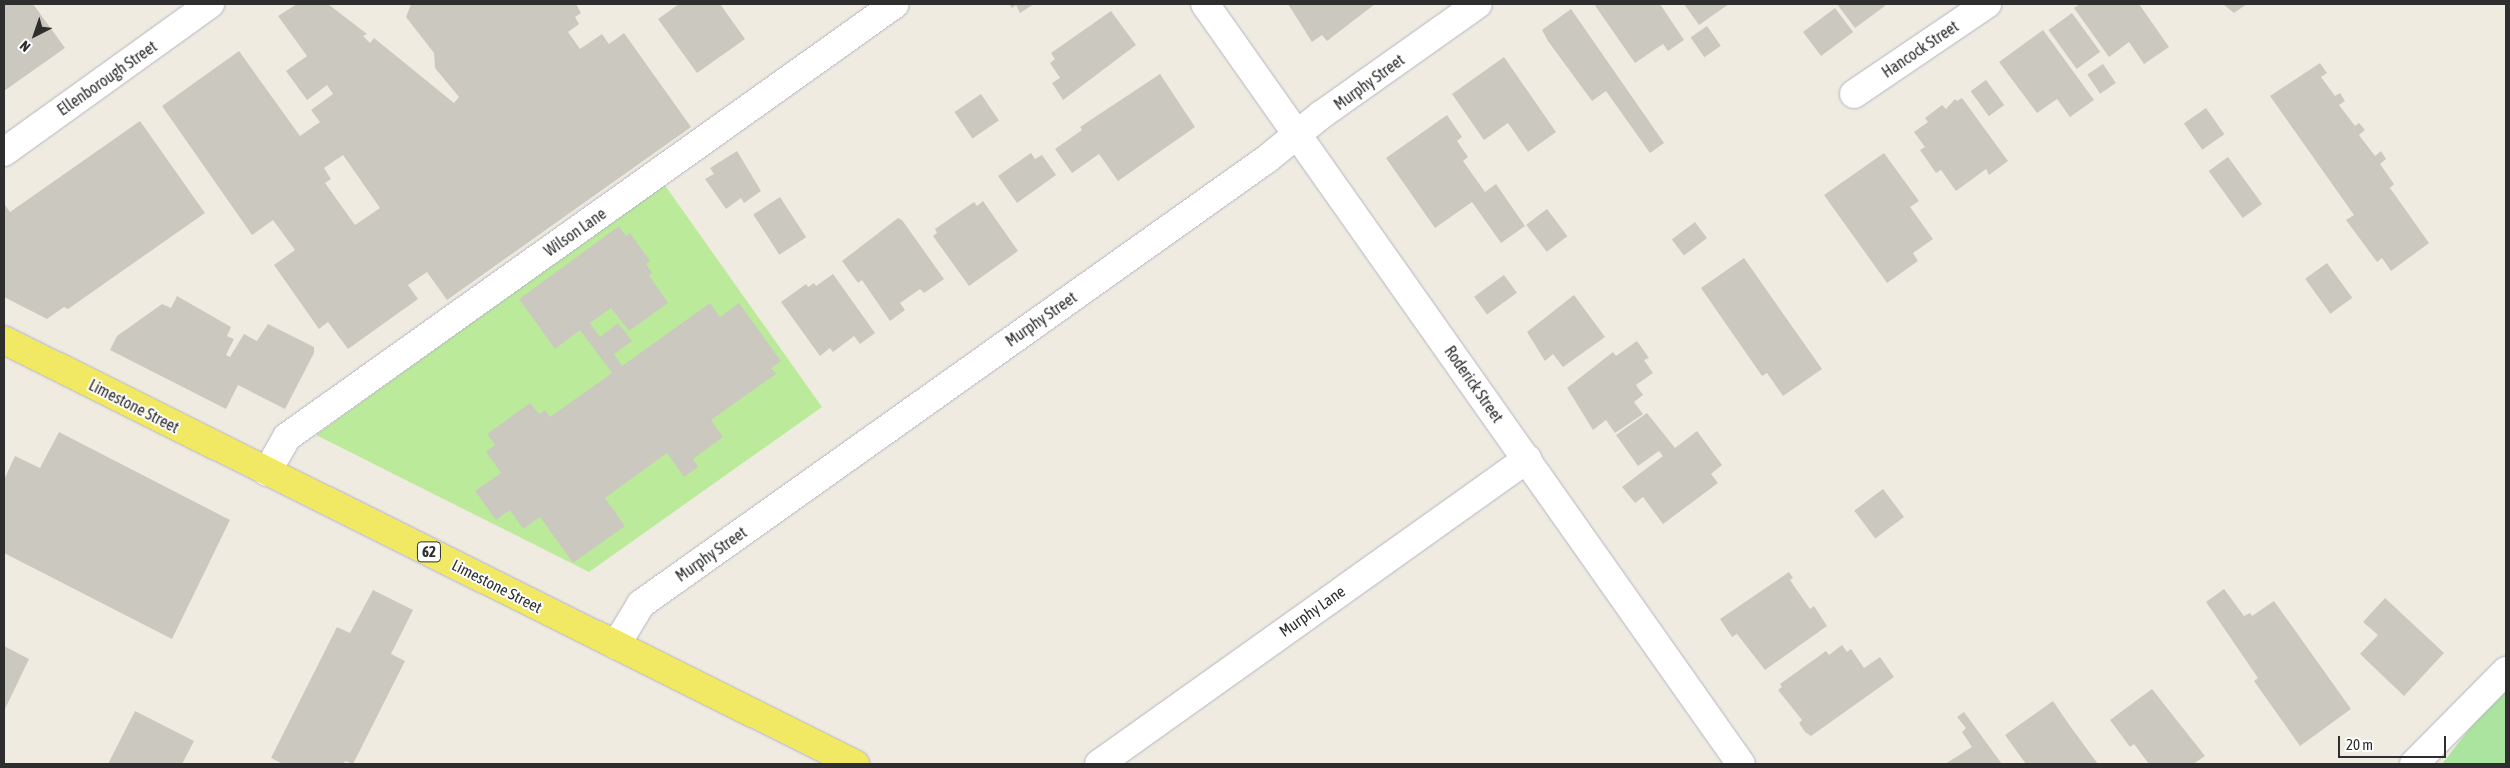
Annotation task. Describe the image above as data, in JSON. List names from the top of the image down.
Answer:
{
  "streets": {
    "main road": ["Limestone Street", "62"],
    "street": [
      "Hancock Street",
      "Ellenborough Street",
      "Murphy Street",
      "Wilson Lane",
      "Roderick Street",
      "Murphy Lane"
    ]
  },
  "crossings": [
    ["Murphy Street", "Roderick Street"],
    ["Murphy Street", "Limestone Street"],
    ["Wilson Lane", "Limestone Street"],
    ["Roderick Street", "Murphy Lane"]
  ],
  "scale_bar": "20 m",
  "north": "bottom left"
}
